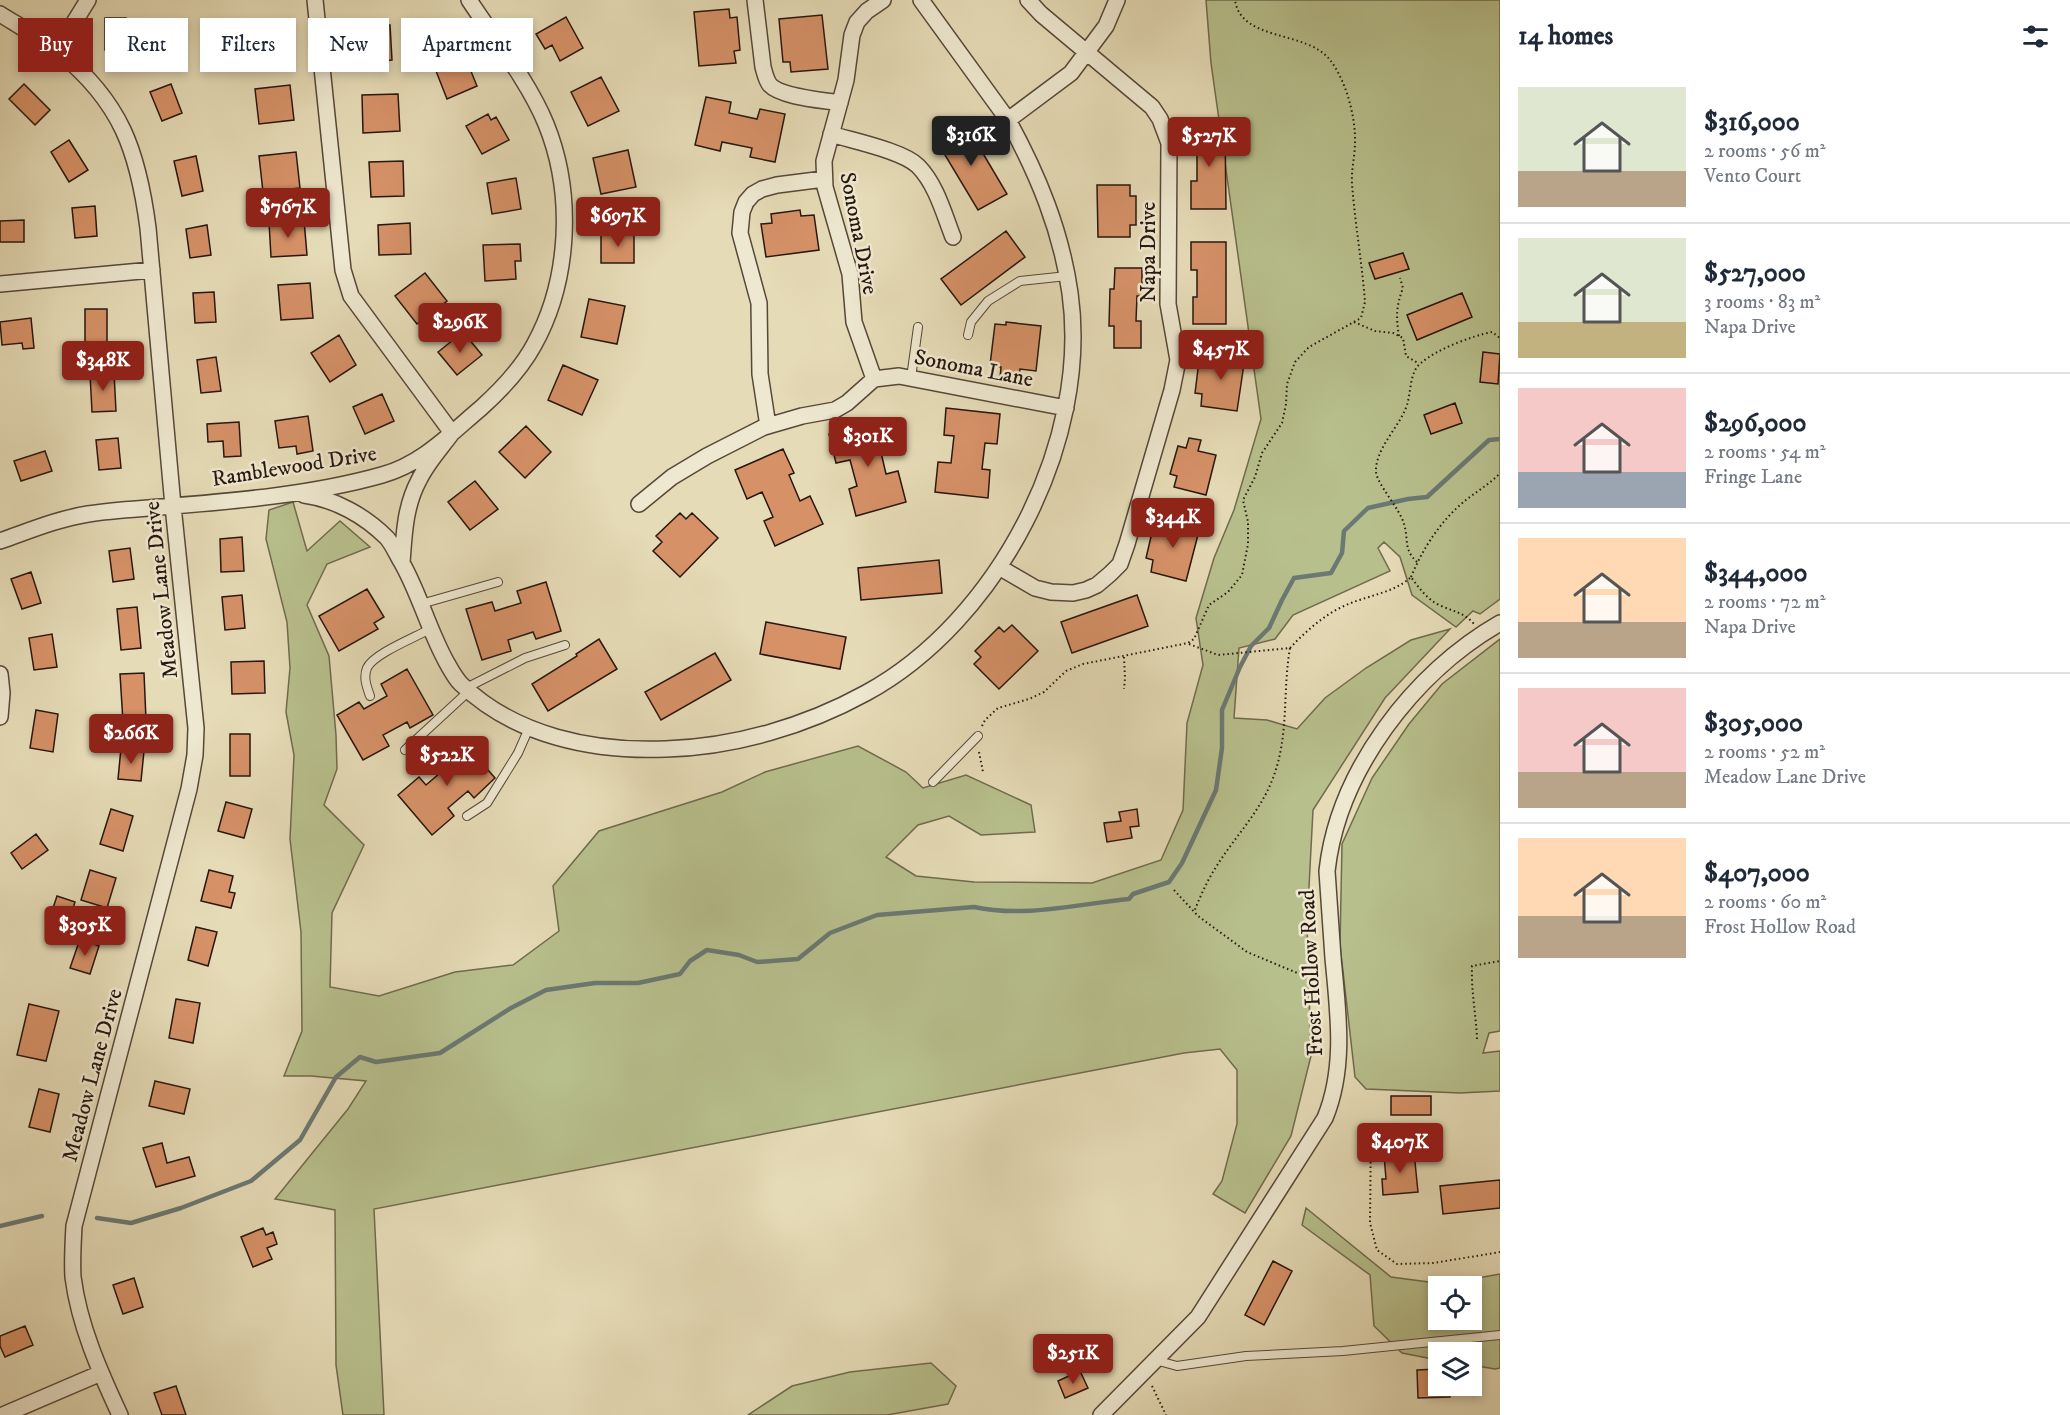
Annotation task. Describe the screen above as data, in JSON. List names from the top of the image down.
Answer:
{
  "streets": {
    "street": [
      "Sonoma Drive",
      "Napa Drive",
      "Sonoma Lane",
      "Ramblewood Drive",
      "Meadow Lane Drive",
      "Frost Hollow Road"
    ]
  },
  "crossings": [
    ["Sonoma Drive", "Sonoma Lane"],
    ["Ramblewood Drive", "Meadow Lane Drive"]
  ],
  "page": {
    "heading": "14 homes",
    "chip": [
      "Buy",
      "Rent",
      "Filters",
      "New",
      "Apartment"
    ],
    "list": [
      {
        "name": "$316,000",
        "note": "2 rooms · 56 m² · Vento Court"
      },
      {
        "name": "$527,000",
        "note": "3 rooms · 83 m² · Napa Drive"
      },
      {
        "name": "$296,000",
        "note": "2 rooms · 54 m² · Fringe Lane"
      },
      {
        "name": "$344,000",
        "note": "2 rooms · 72 m² · Napa Drive"
      },
      {
        "name": "$305,000",
        "note": "2 rooms · 52 m² · Meadow Lane Drive"
      },
      {
        "name": "$407,000",
        "note": "2 rooms · 60 m² · Frost Hollow Road"
      }
    ],
    "price": [
      "$316K",
      "$527K",
      "$767K",
      "$697K",
      "$296K",
      "$457K",
      "$348K",
      "$301K",
      "$344K",
      "$266K",
      "$522K",
      "$305K",
      "$407K",
      "$251K"
    ]
  }
}
